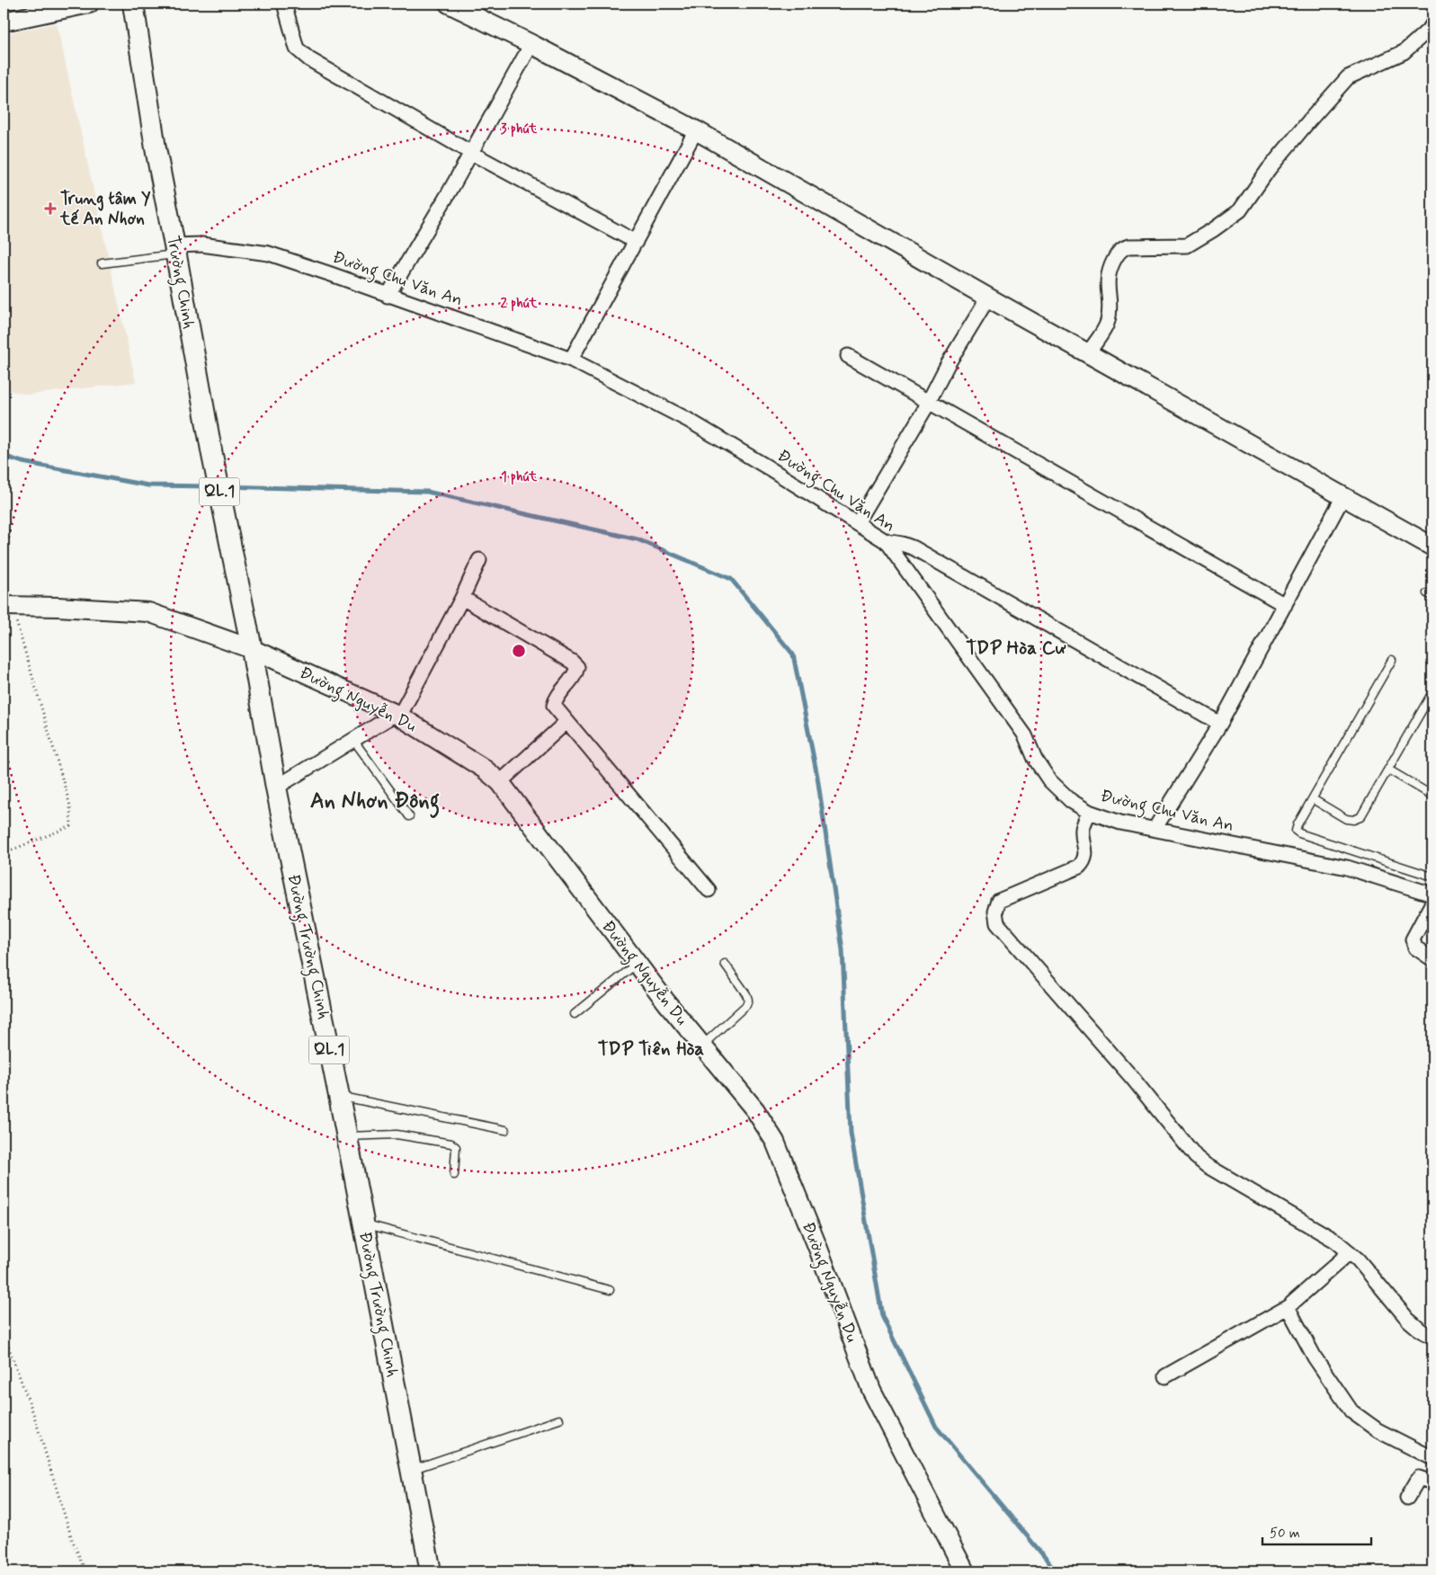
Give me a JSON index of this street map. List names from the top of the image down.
{
  "streets": {
    "main road": ["Trường Chinh", "QL.1", "Đường Trường Chinh"],
    "street": ["Đường Chu Văn An", "Đường Nguyễn Du"]
  },
  "crossings": [
    ["Đường Chu Văn An", "Trường Chinh"],
    ["Trường Chinh", "Đường Trường Chinh"],
    ["Đường Nguyễn Du", "Đường Trường Chinh"]
  ],
  "districts": ["TDP Hòa Cư", "An Nhơn Đông", "TDP Tiên Hòa"],
  "places": {
    "health": ["Trung tâm Y tế An Nhơn"]
  },
  "scale_bar": "50 m",
  "rings": ["3 phút", "2 phút", "1 phút"]
}
